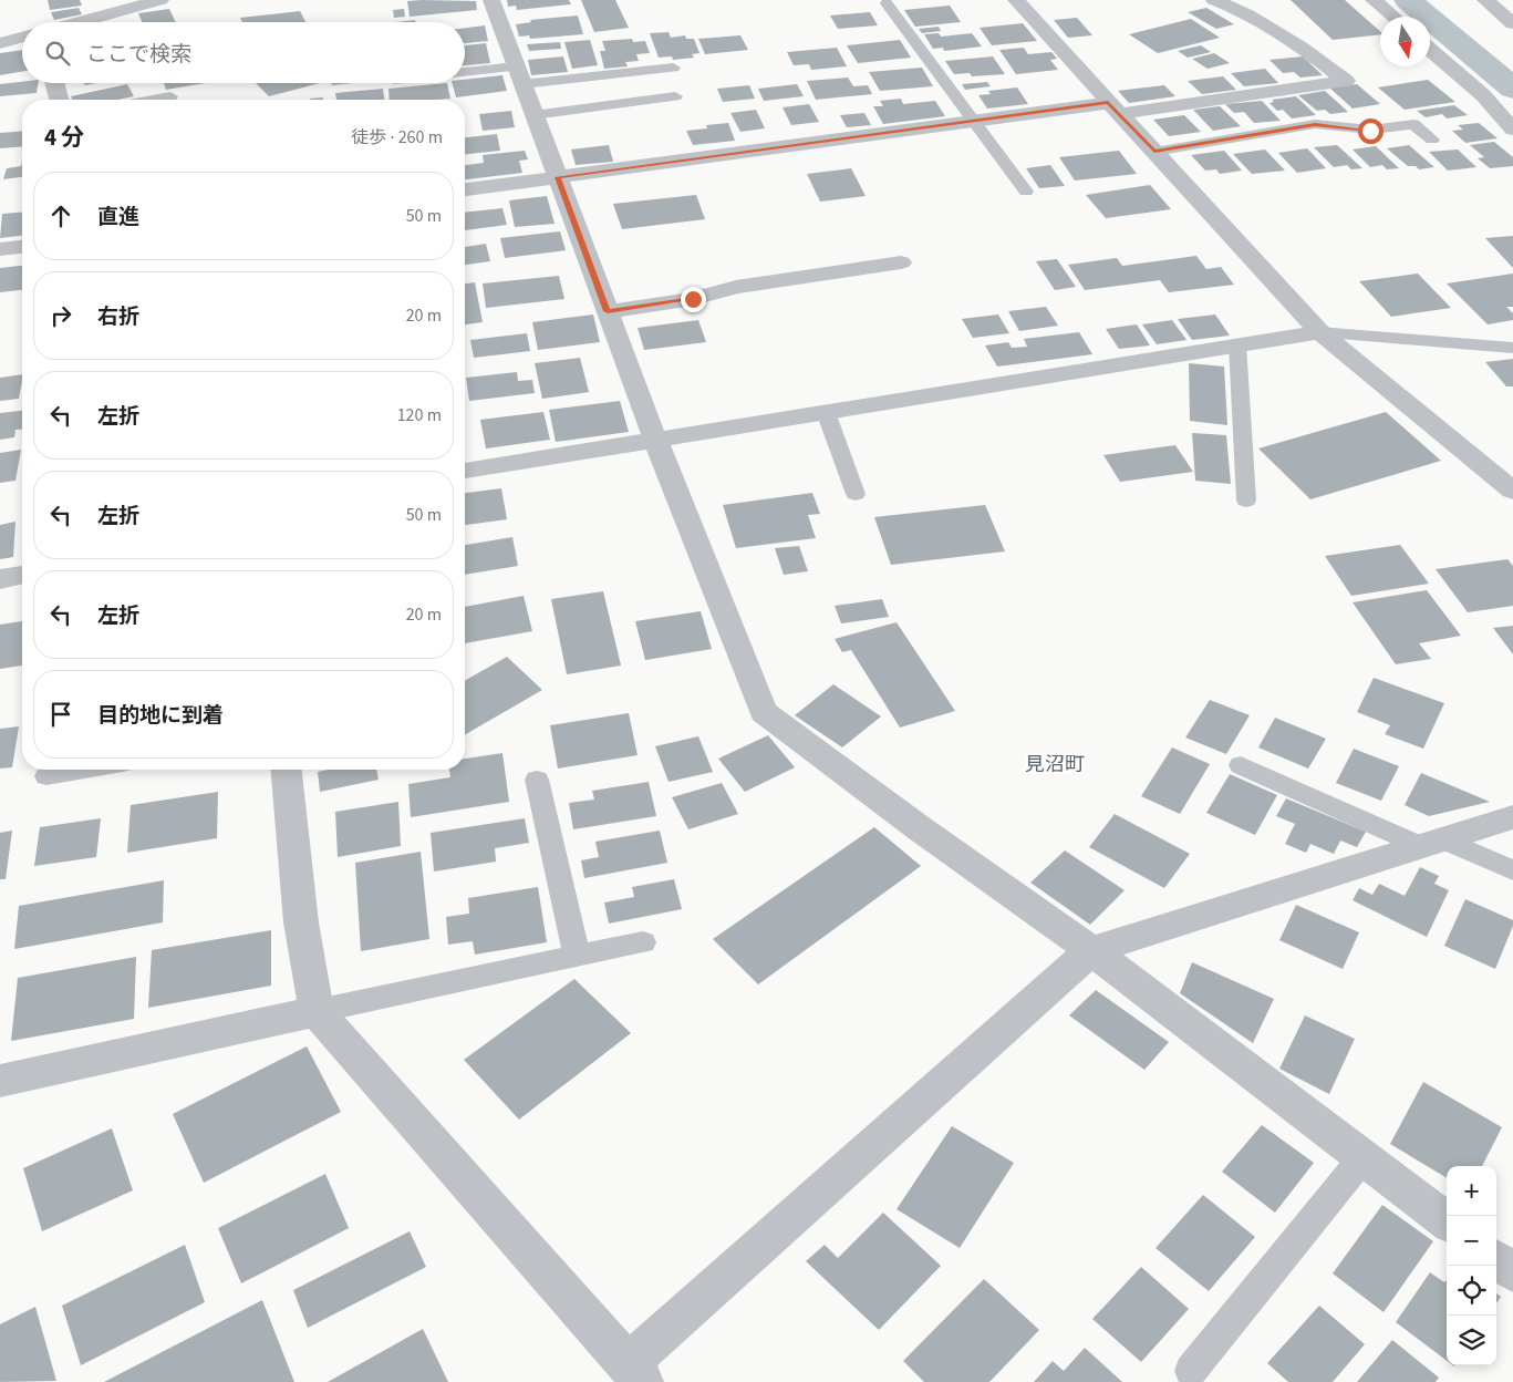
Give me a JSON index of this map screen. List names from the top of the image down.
{
  "districts": ["見沼町"],
  "north": "bottom",
  "page": {
    "search": "ここで検索",
    "heading": ["4 分", "徒歩 · 260 m"],
    "list": [
      ["直進", "50 m"],
      ["右折", "20 m"],
      ["左折", "120 m"],
      ["左折", "50 m"],
      ["左折", "20 m"],
      "目的地に到着"
    ],
    "map_buttons": ["+", "−"]
  }
}
